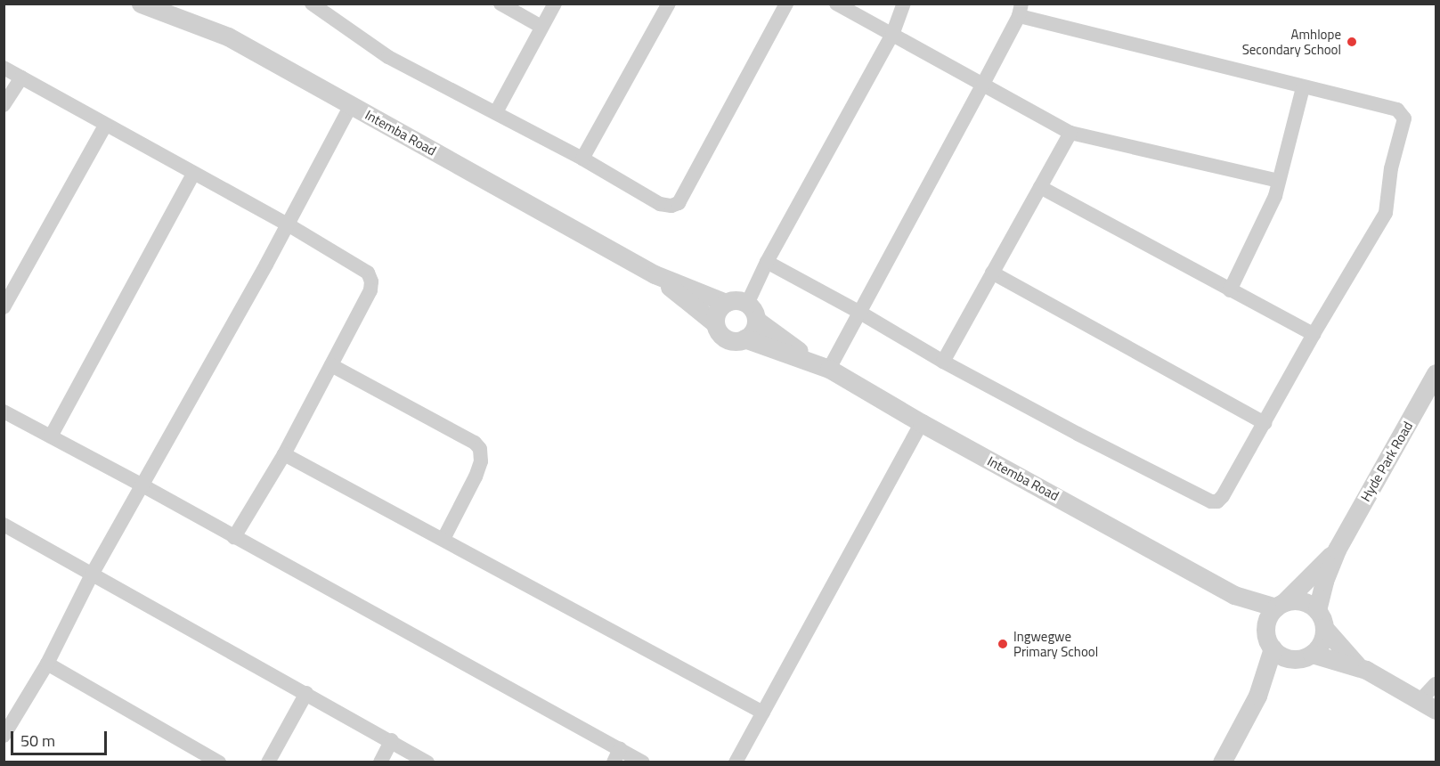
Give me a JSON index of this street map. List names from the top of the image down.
{
  "streets": {
    "street": ["Intemba Road", "Hyde Park Road"]
  },
  "places": ["Amhlope Secondary School", "Ingwegwe Primary School"],
  "scale_bar": "50 m"
}
